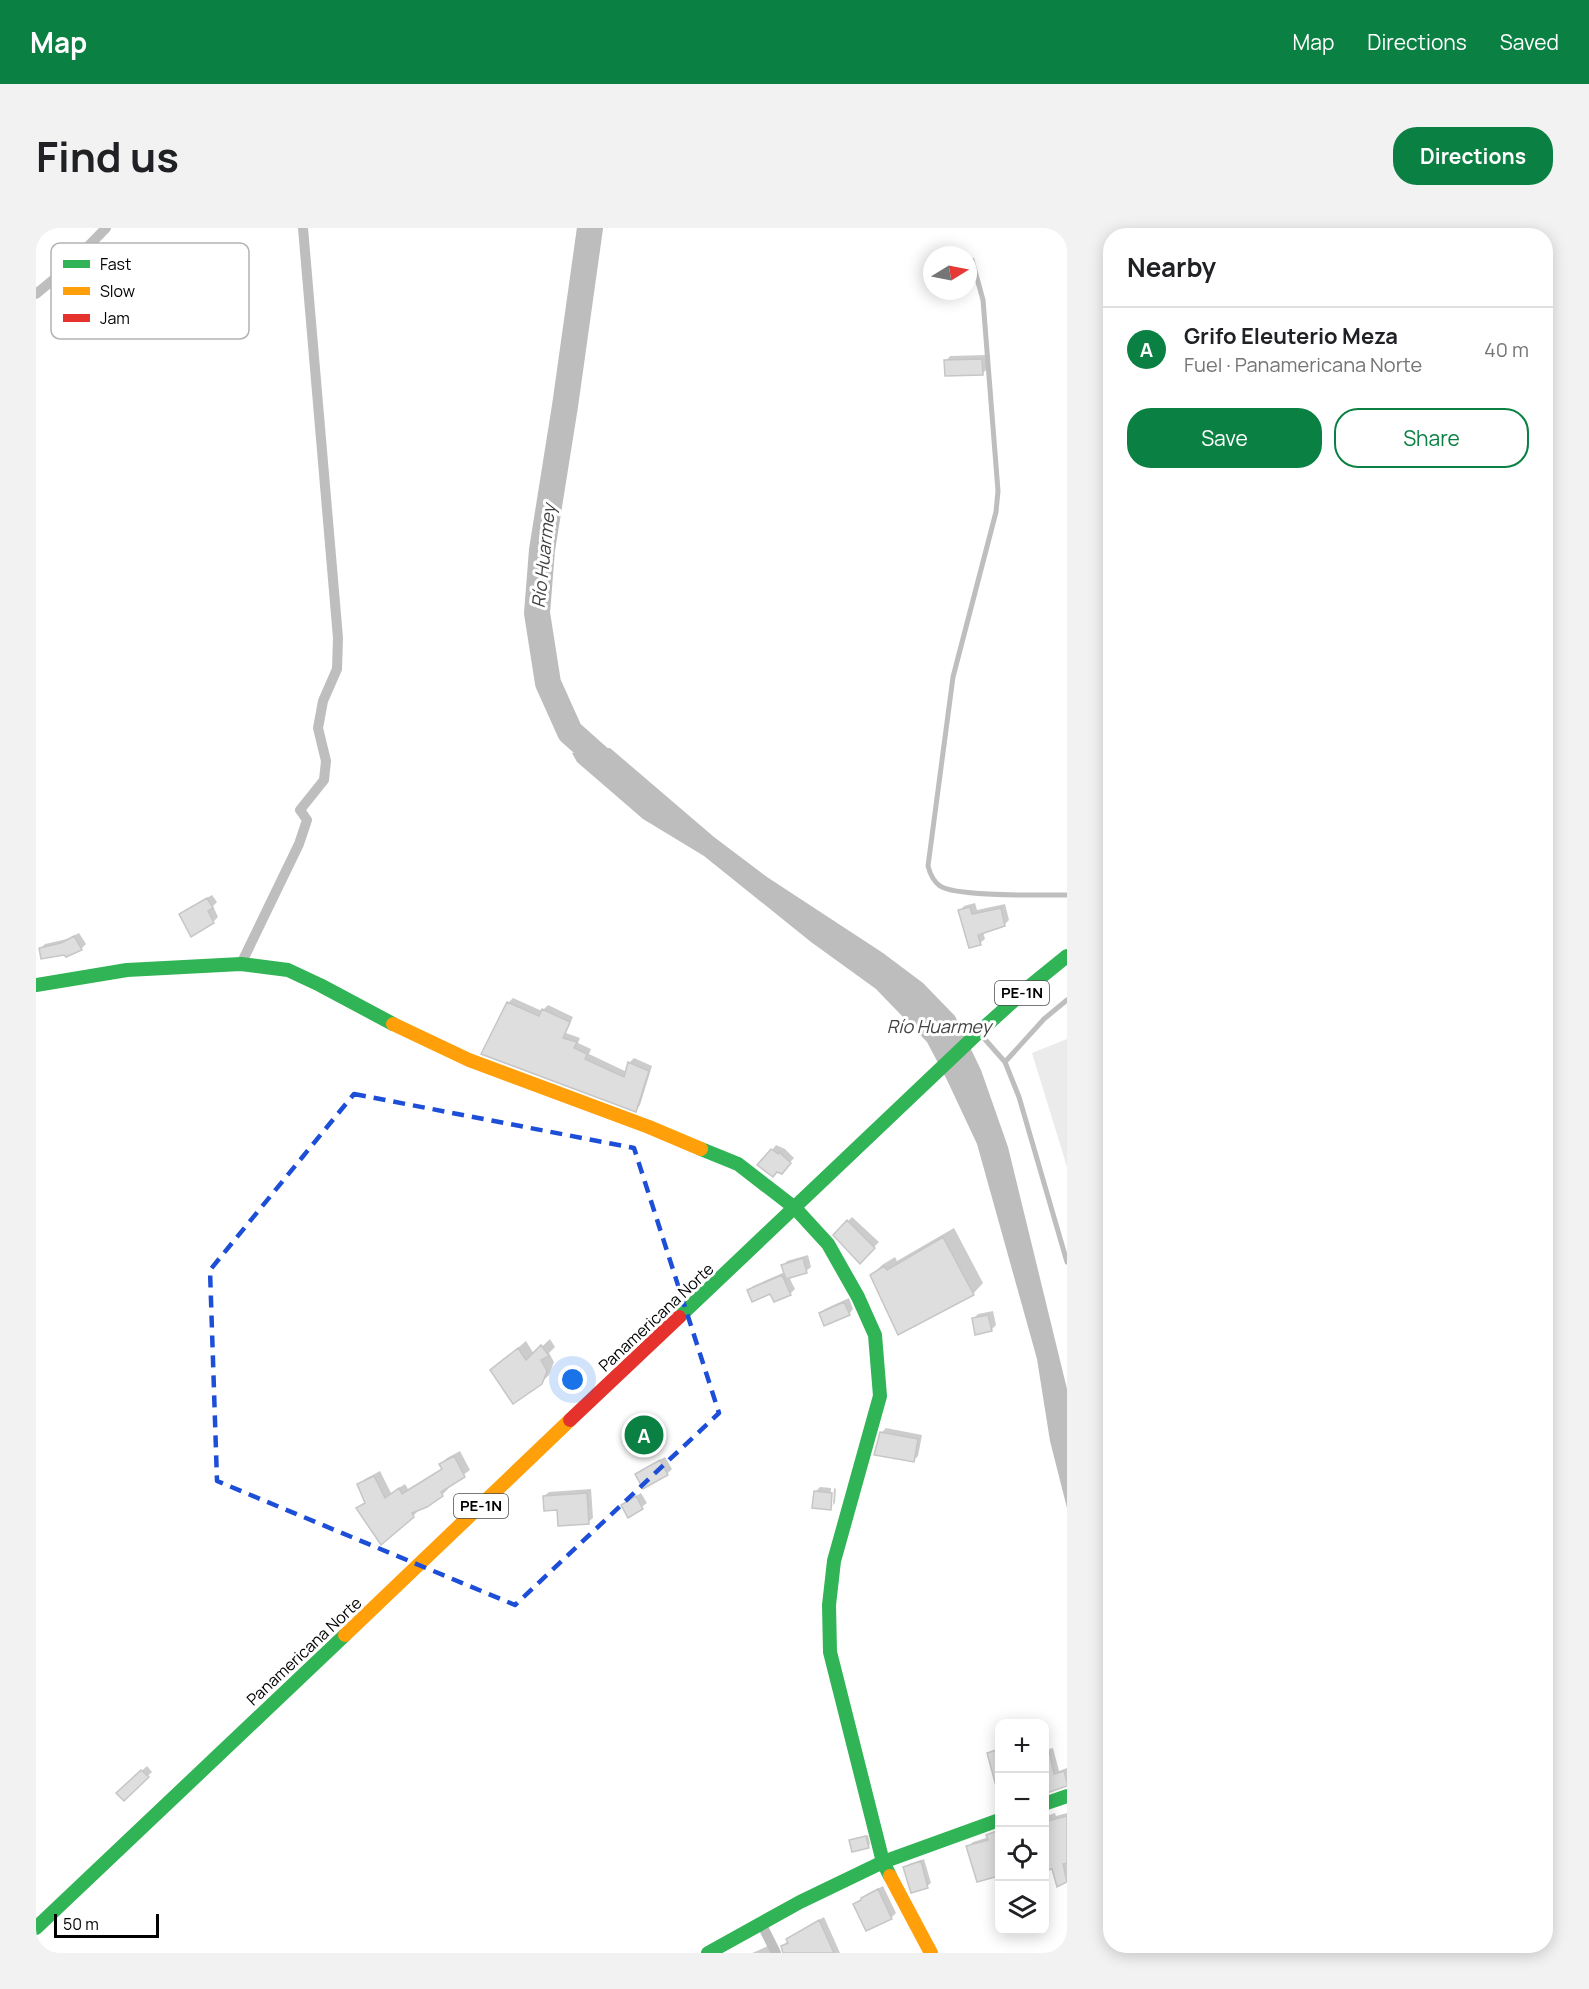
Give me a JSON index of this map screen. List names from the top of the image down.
{
  "streets": {
    "main road": ["PE-1N", "Panamericana Norte"]
  },
  "water": ["Río Huarmey"],
  "legend": ["Fast", "Slow", "Jam"],
  "scale_bar": "50 m",
  "north": "right",
  "page": {
    "header": "Map",
    "nav": ["Map", "Directions", "Saved"],
    "title": "Find us",
    "buttons": [
      "Directions",
      ["Save", "Share"]
    ],
    "heading": "Nearby",
    "list": [
      {
        "mark": "A",
        "name": "Grifo Eleuterio Meza",
        "note": "Fuel · Panamericana Norte",
        "value": "40 m"
      }
    ],
    "pins": "A",
    "map_buttons": ["+", "−"],
    "scale": "50 m"
  }
}
